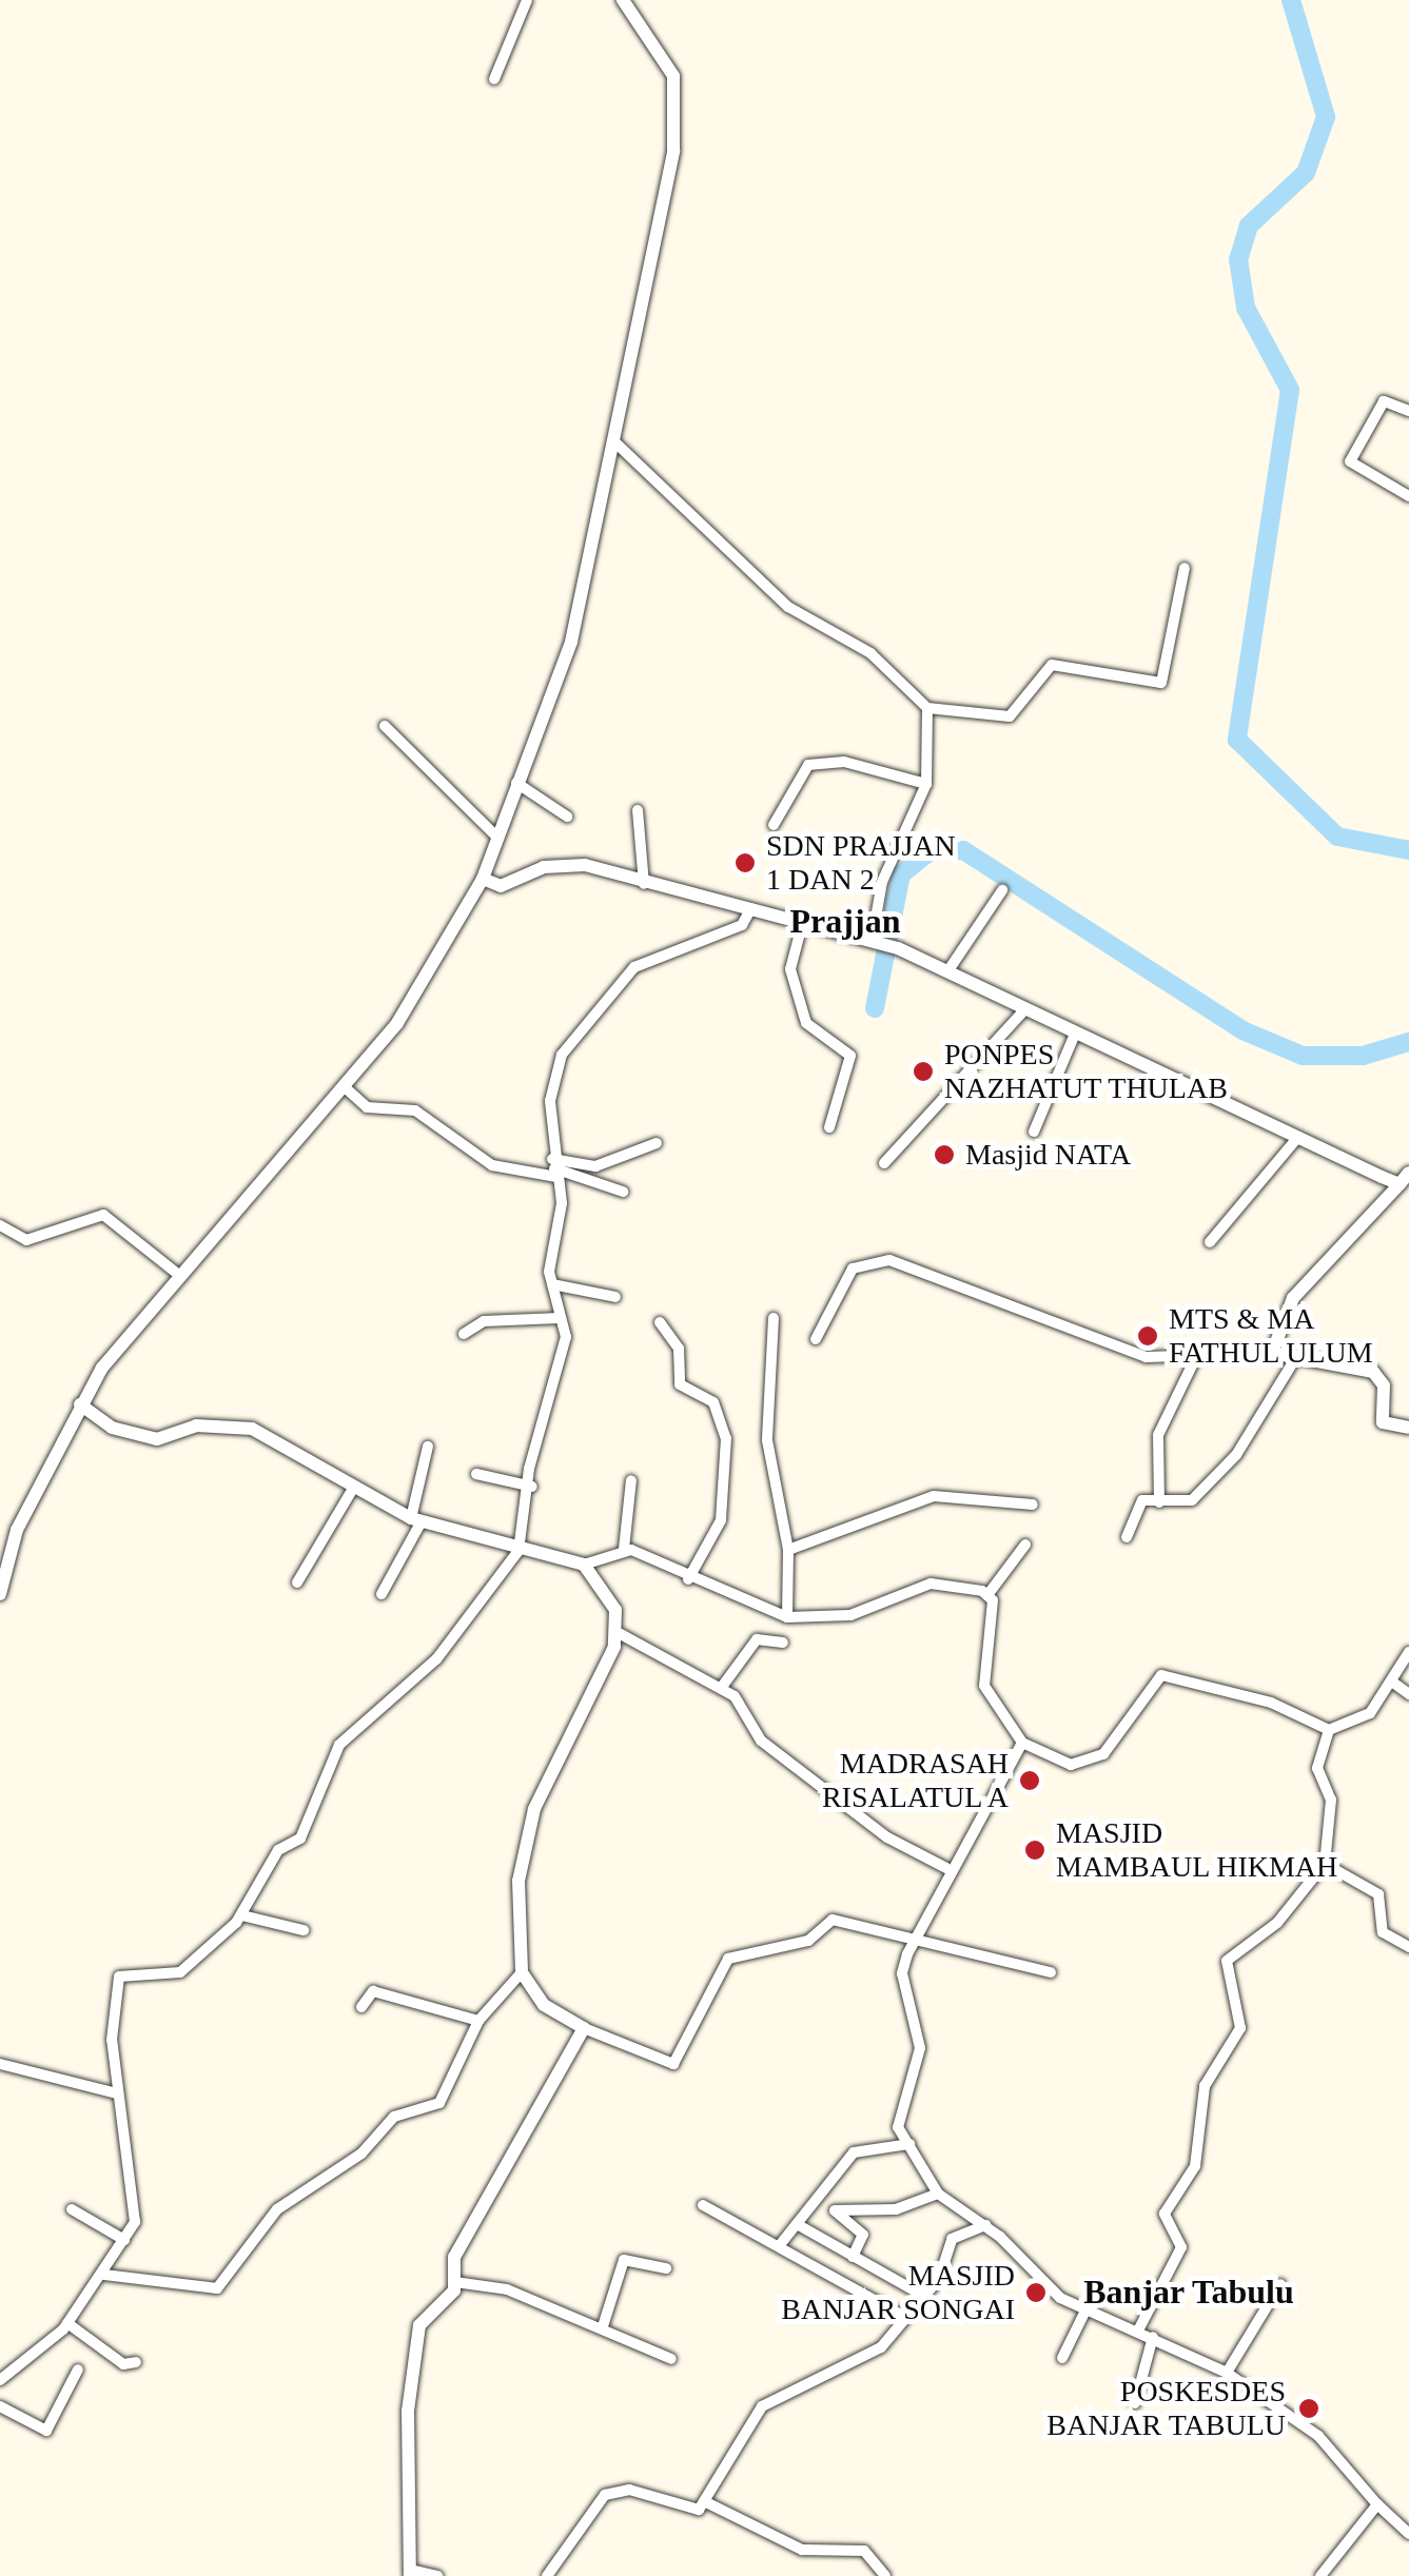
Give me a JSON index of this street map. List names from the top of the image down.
{
  "districts": ["Prajjan", "Banjar Tabulu"],
  "places": [
    "SDN PRAJJAN 1 DAN 2",
    "PONPES NAZHATUT THULAB",
    "Masjid NATA",
    "MTS & MA FATHUL ULUM",
    "MADRASAH RISALATUL A",
    "MASJID MAMBAUL HIKMAH",
    "MASJID BANJAR SONGAI",
    "POSKESDES BANJAR TABULU"
  ]
}
